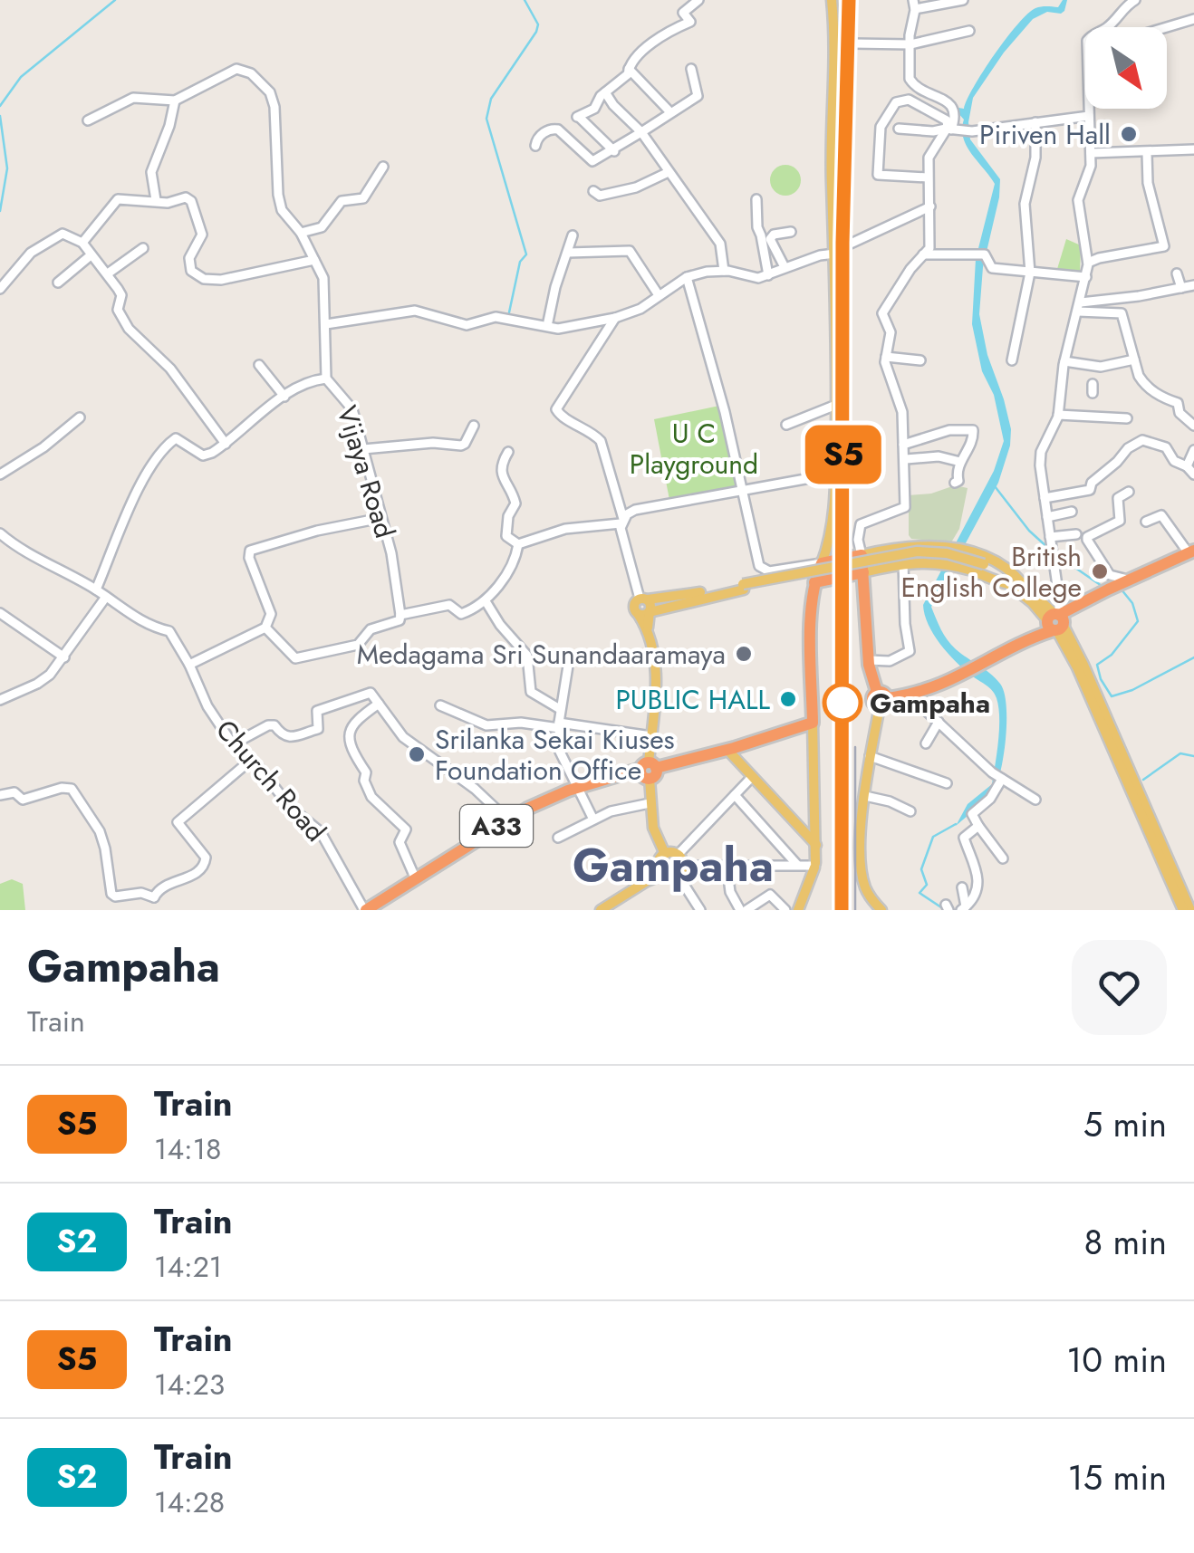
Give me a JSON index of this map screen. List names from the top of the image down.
{
  "streets": {
    "highway": ["A33"],
    "street": ["Vijaya Road", "Church Road"]
  },
  "crossings": [
    ["Church Road", "A33"]
  ],
  "districts": ["Gampaha"],
  "parks": ["U C Playground"],
  "places": [
    "Piriven Hall",
    "British English College",
    "Medagama Sri Sunandaaramaya",
    "PUBLIC HALL",
    "Gampaha",
    "Srilanka Sekai Kiuses Foundation Office"
  ],
  "north": "bottom right",
  "page": {
    "on_map": "S5",
    "heading": ["Gampaha", "Train"],
    "list": [
      {
        "mark": "S5",
        "name": "Train",
        "note": "14:18",
        "value": "5 min"
      },
      {
        "mark": "S2",
        "name": "Train",
        "note": "14:21",
        "value": "8 min"
      },
      {
        "mark": "S5",
        "name": "Train",
        "note": "14:23",
        "value": "10 min"
      },
      {
        "mark": "S2",
        "name": "Train",
        "note": "14:28",
        "value": "15 min"
      }
    ]
  }
}
